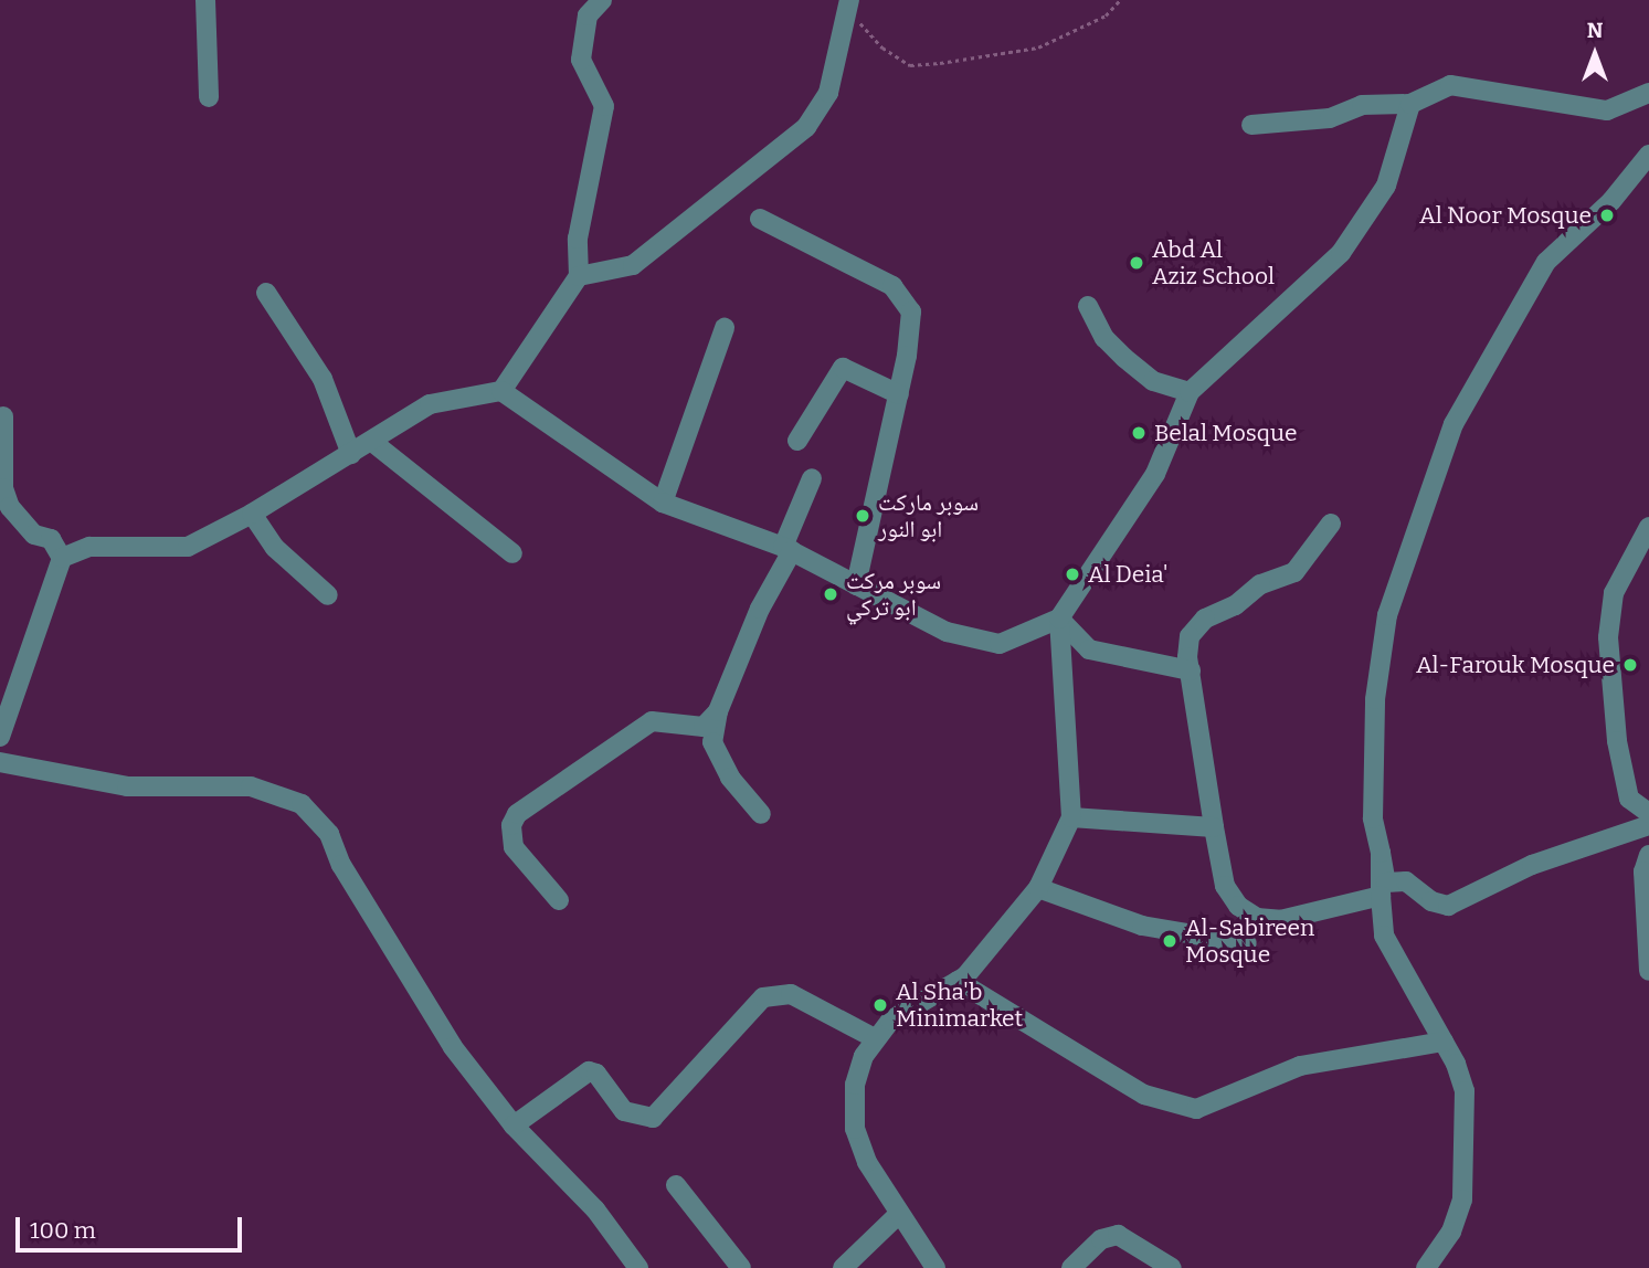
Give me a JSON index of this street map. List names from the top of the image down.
{
  "places": [
    "Al Noor Mosque",
    "Abd Al Aziz School",
    "Belal Mosque",
    "سوبر ماركت ابو النور",
    "Al Deia'",
    "سوبر مركت ابو تركي",
    "Al-Farouk Mosque",
    "Al-Sabireen Mosque",
    "Al Sha'b Minimarket"
  ],
  "scale_bar": "100 m",
  "north": "top"
}
